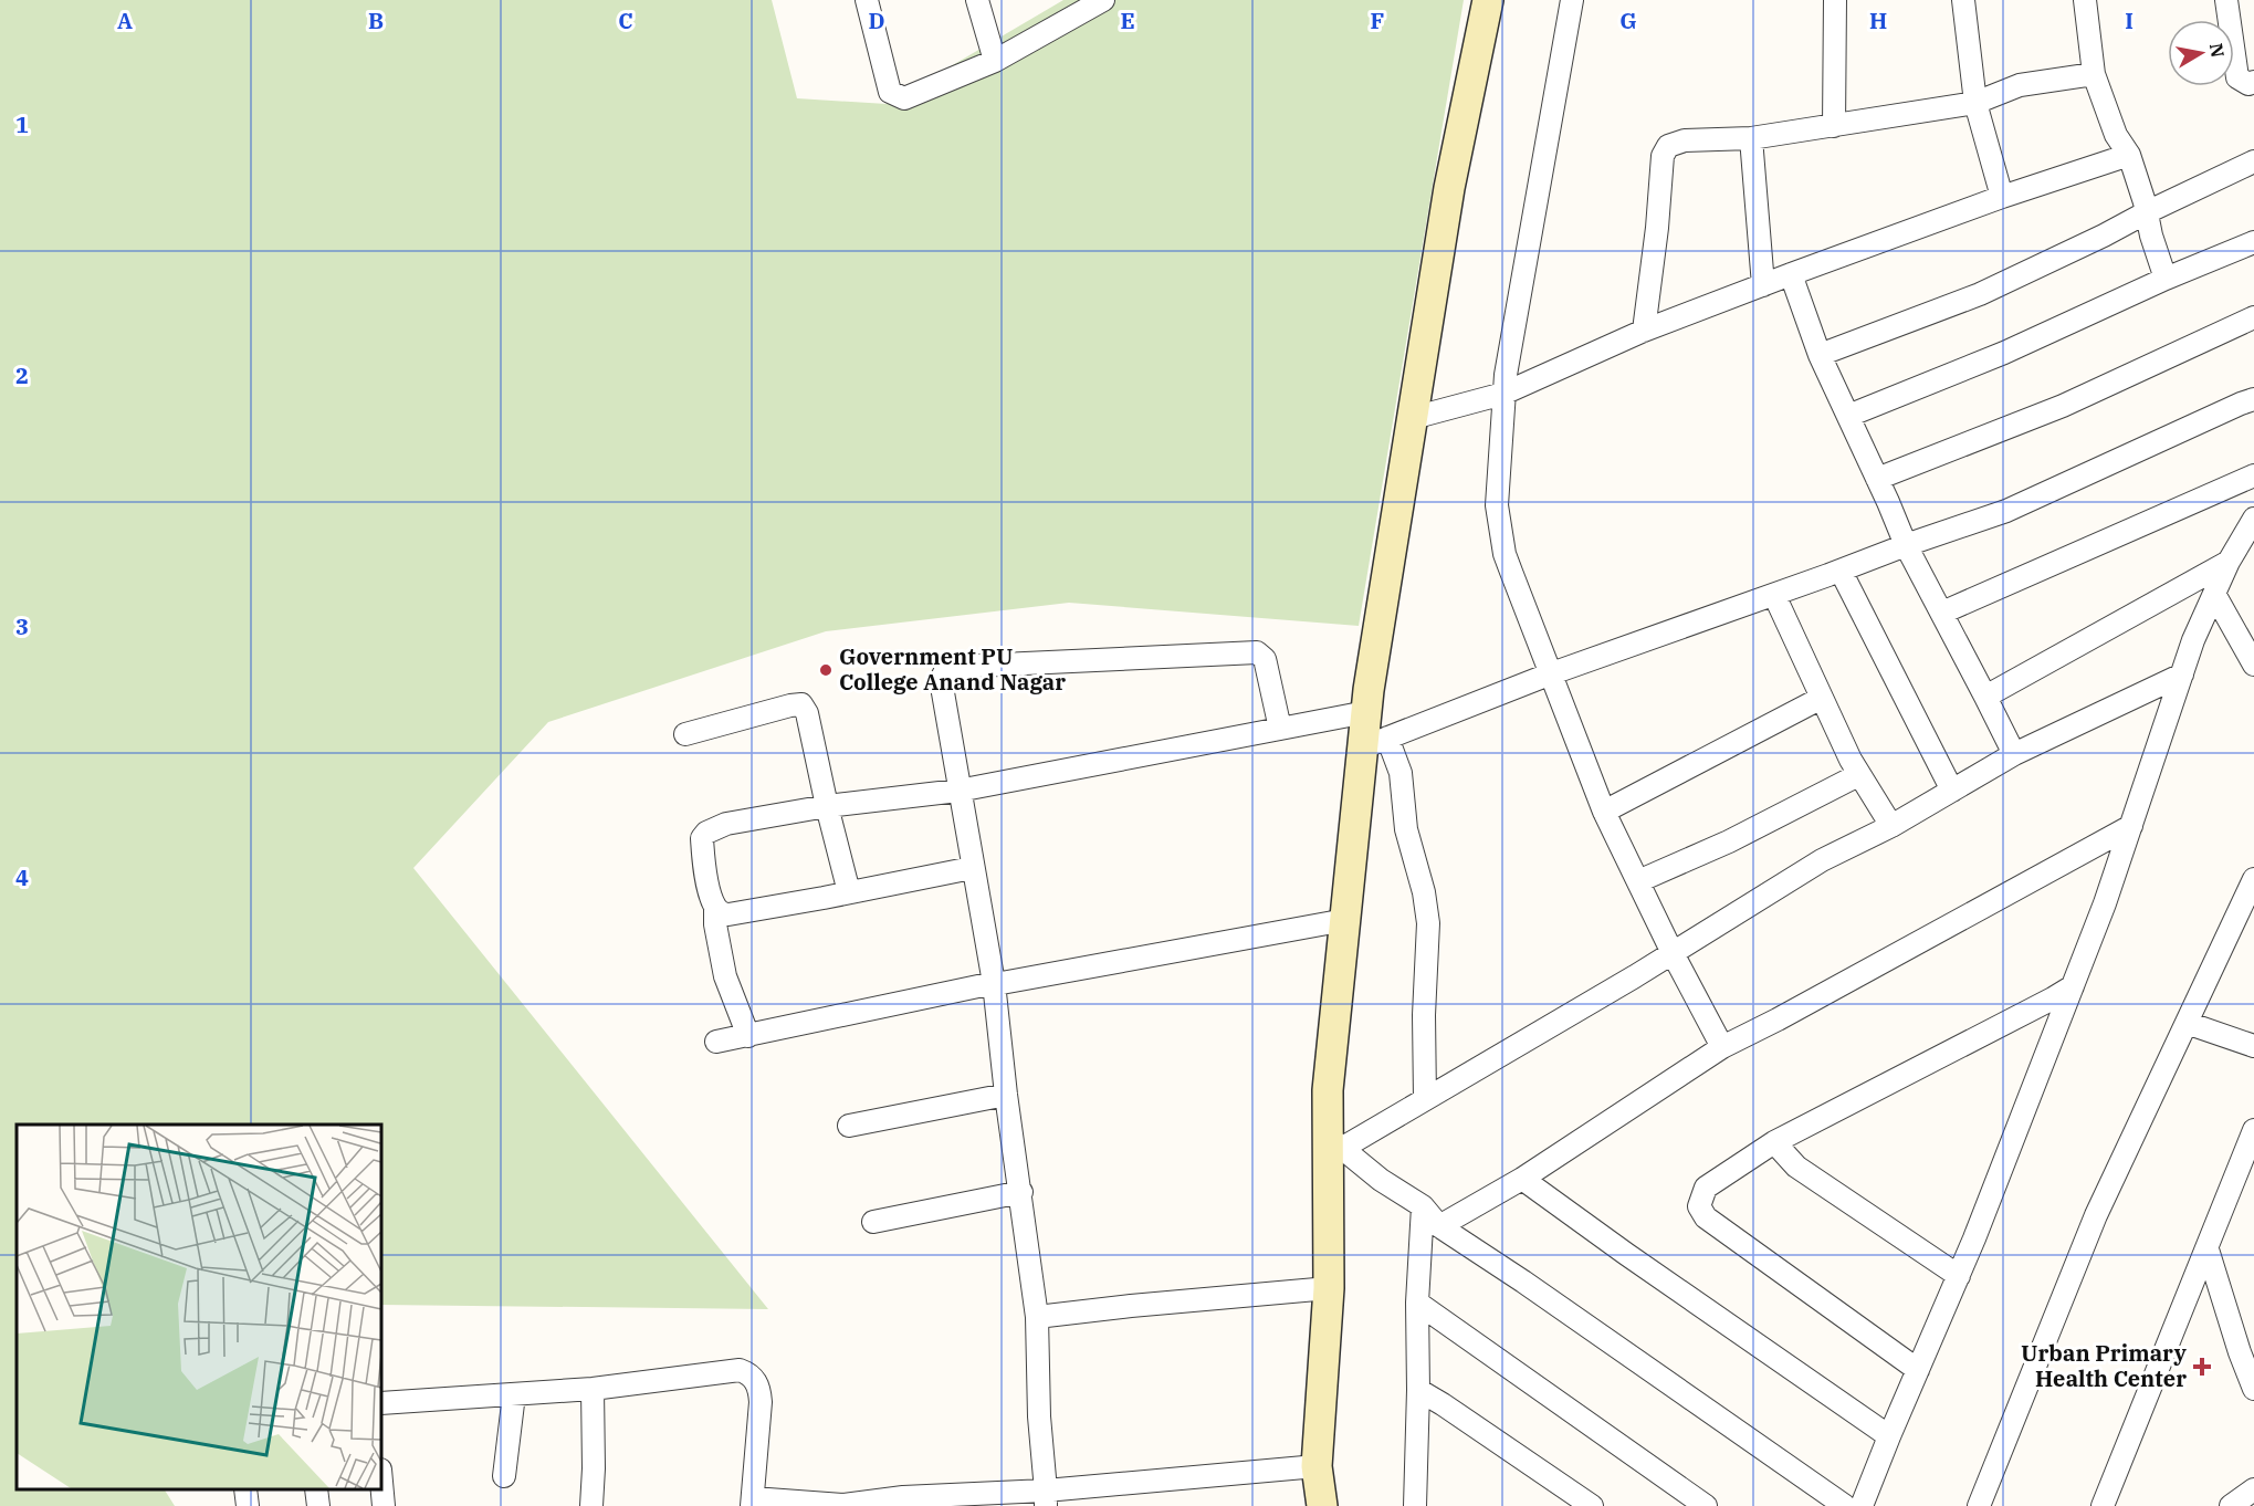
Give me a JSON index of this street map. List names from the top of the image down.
{
  "places": {
    "other": ["Government PU College Anand Nagar"],
    "health": ["Urban Primary Health Center"]
  },
  "north": "right",
  "grid": {
    "columns": [
      "A",
      "B",
      "C",
      "D",
      "E",
      "F",
      "G",
      "H",
      "I"
    ],
    "rows": [
      "1",
      "2",
      "3",
      "4"
    ]
  }
}
